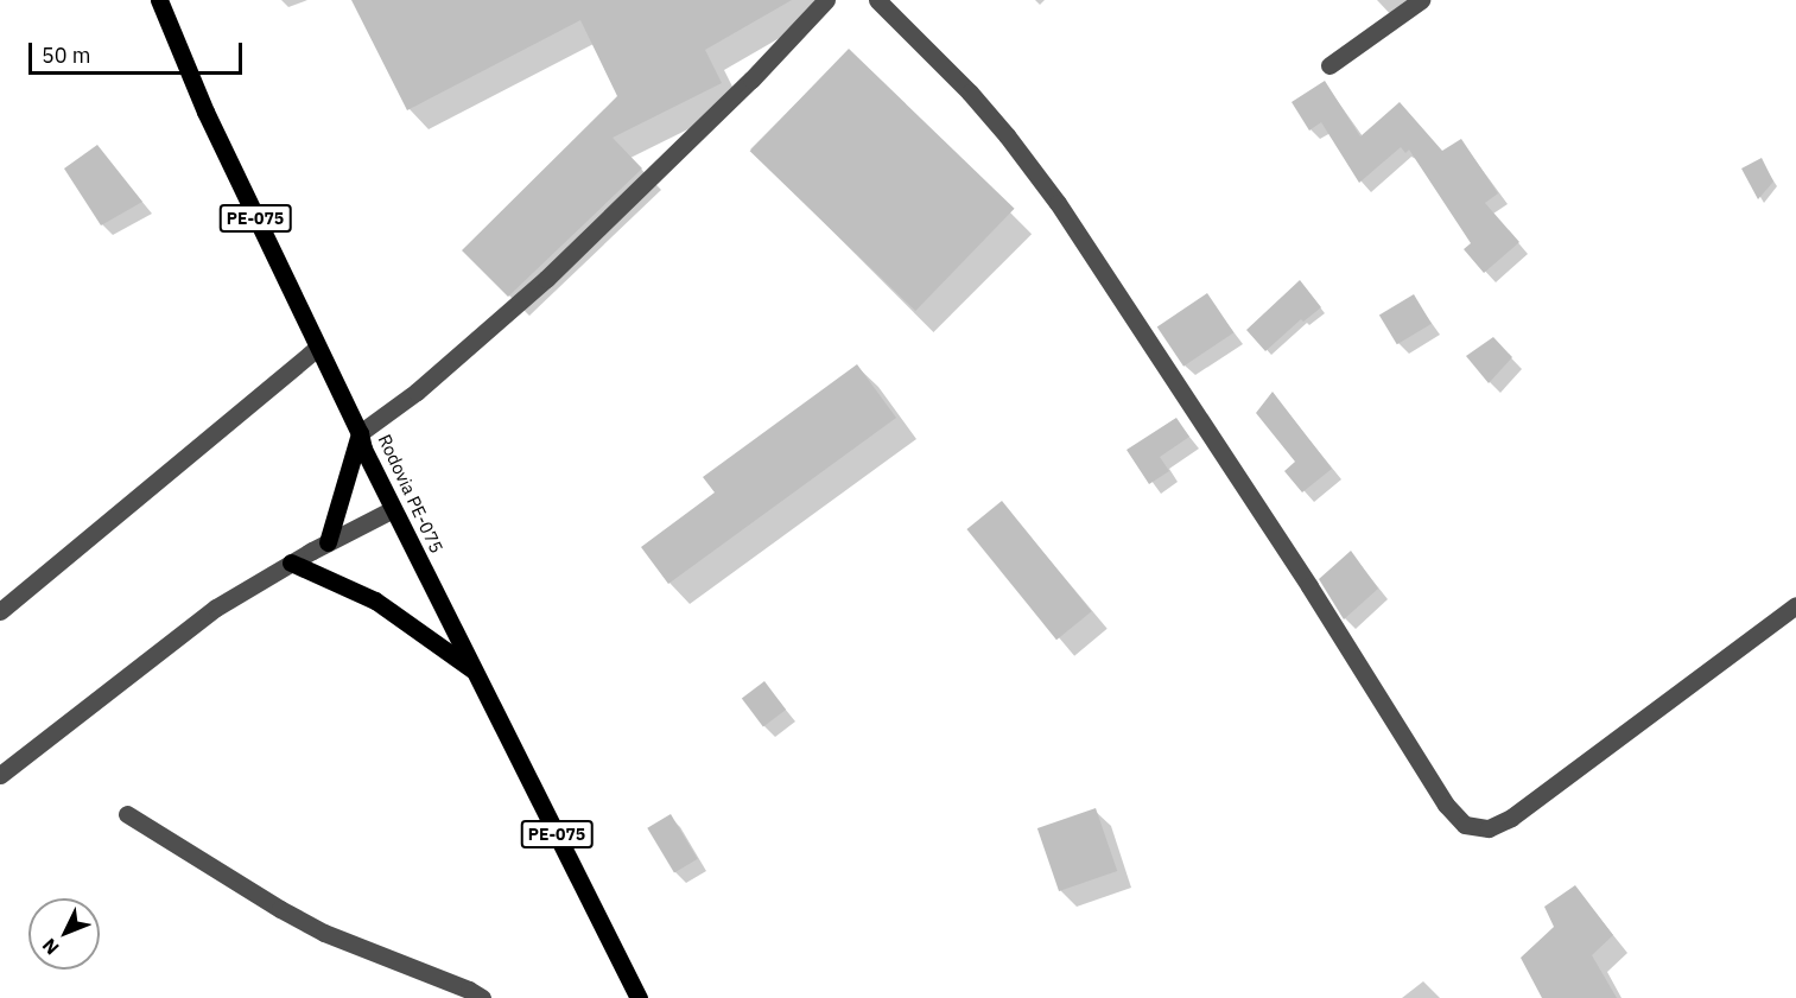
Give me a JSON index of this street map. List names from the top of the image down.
{
  "streets": {
    "main road": ["PE-075", "Rodovia PE-075"]
  },
  "scale_bar": "50 m",
  "north": "bottom left"
}
